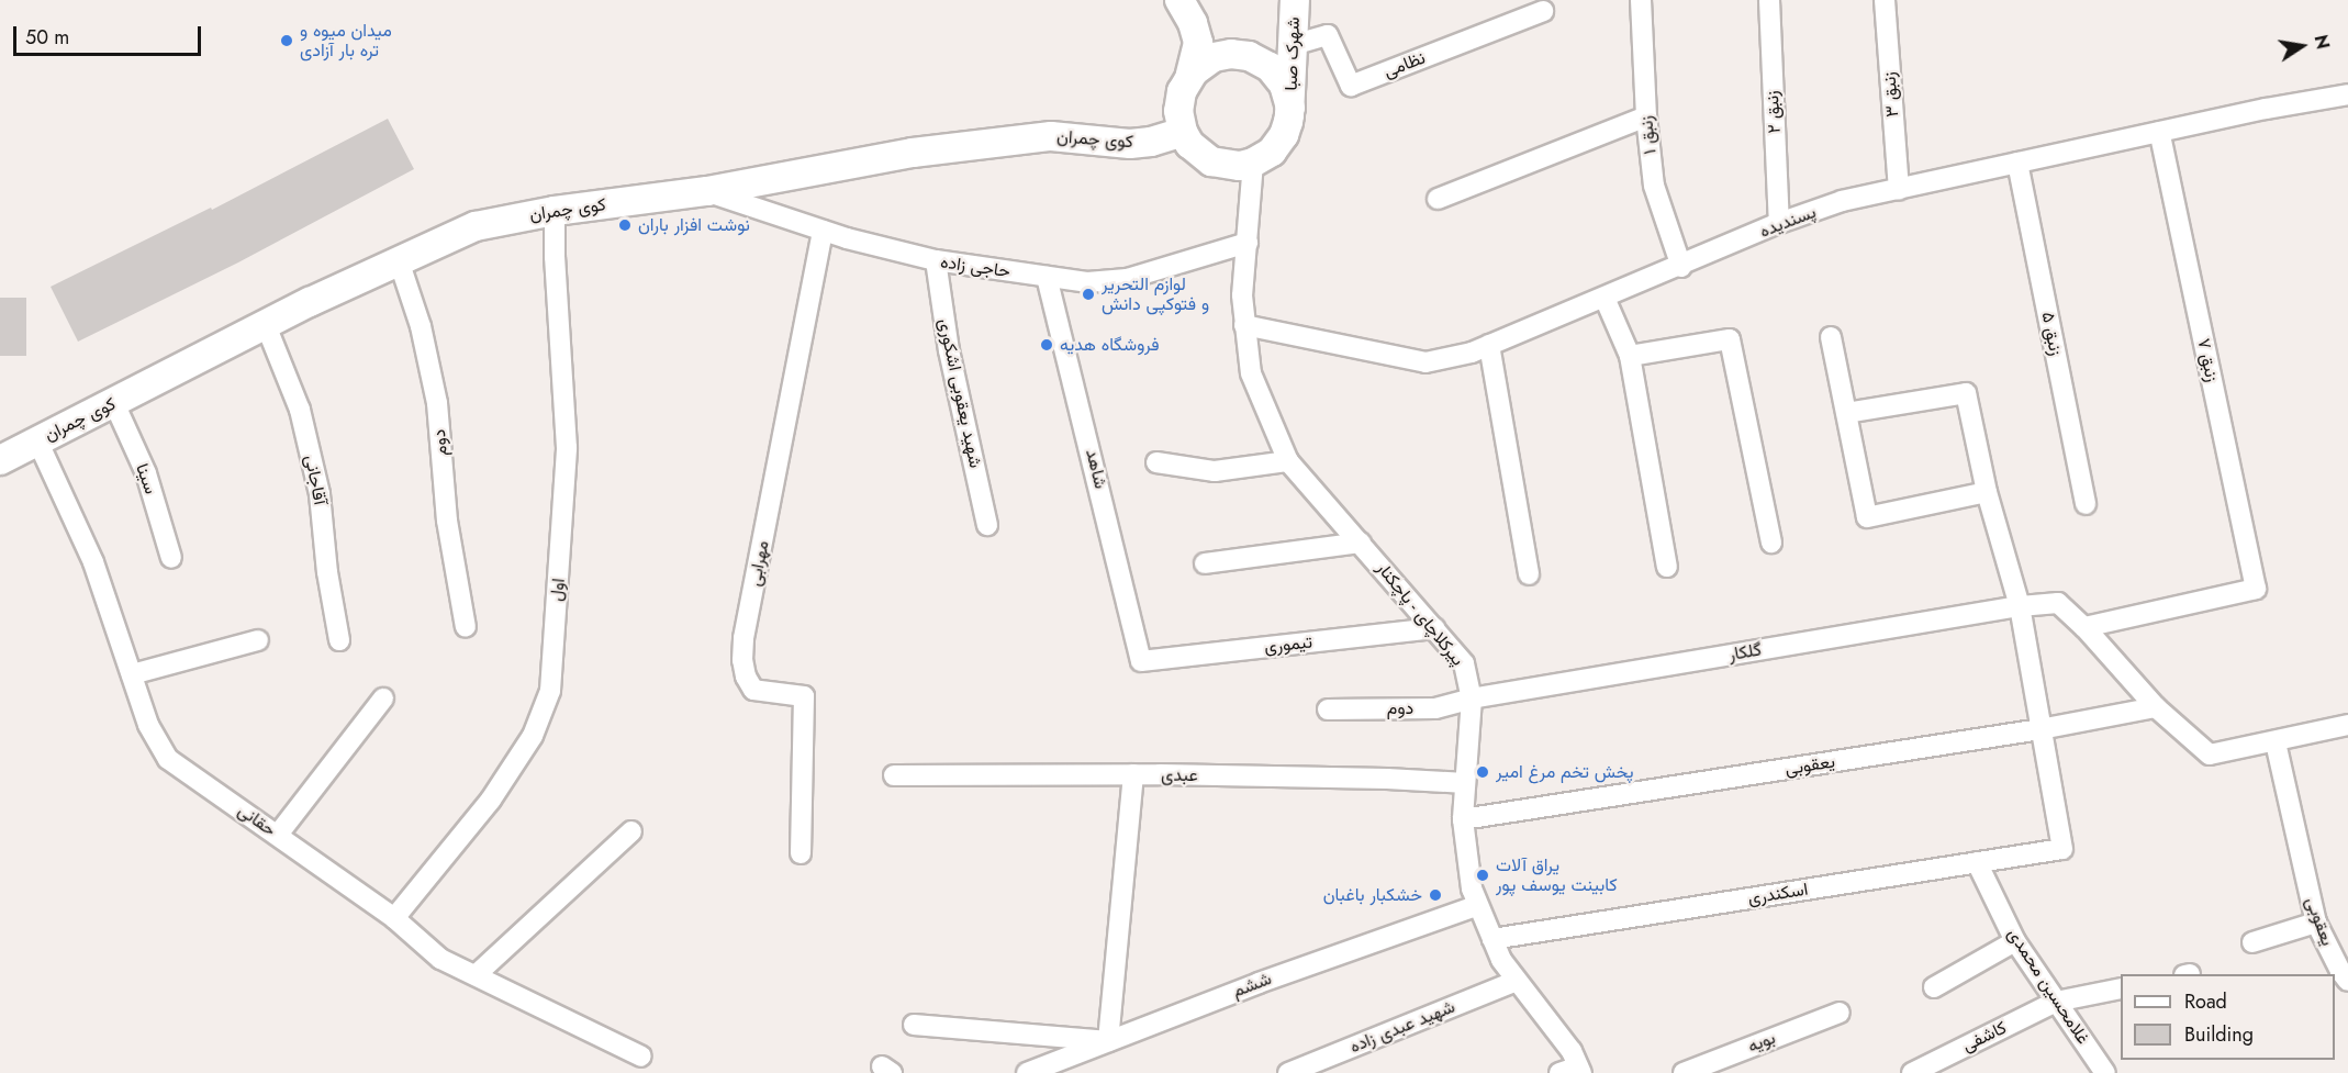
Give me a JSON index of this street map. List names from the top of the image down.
{
  "streets": {
    "main road": ["شهرک صبا", "کوی چمران"],
    "street": [
      "نظامی",
      "زنبق ۳",
      "زنبق ۲",
      "زنبق ۱",
      "پسندیده",
      "حاجی زاده",
      "زنبق ۵",
      "زنبق ۷",
      "شهید یعقوبی اشکوری",
      "دوم",
      "شاهد",
      "سینا",
      "آقاجانی",
      "مهرابی",
      "اول",
      "پیرکلاچای - پاچکنار",
      "تیموری",
      "گلکار",
      "یعقوبی",
      "عبدی",
      "حقانی",
      "اسکندری",
      "ششم",
      "غلامحسین محمدی",
      "شهید عبدی زاده",
      "کاشفی",
      "بویه"
    ]
  },
  "crossings": [
    ["شهرک صبا", "نظامی"],
    ["شهرک صبا", "کوی چمران"],
    ["شهرک صبا", "پیرکلاچای - پاچکنار"],
    ["زنبق ۳", "پسندیده"],
    ["زنبق ۲", "پسندیده"],
    ["زنبق ۱", "پسندیده"],
    ["کوی چمران", "حاجی زاده"],
    ["کوی چمران", "دوم"],
    ["کوی چمران", "سینا"],
    ["کوی چمران", "آقاجانی"],
    ["کوی چمران", "اول"],
    ["کوی چمران", "پیرکلاچای - پاچکنار"],
    ["کوی چمران", "حقانی"],
    ["پسندیده", "زنبق ۵"],
    ["پسندیده", "زنبق ۷"],
    ["پسندیده", "پیرکلاچای - پاچکنار"],
    ["حاجی زاده", "شهید یعقوبی اشکوری"],
    ["حاجی زاده", "شاهد"],
    ["حاجی زاده", "مهرابی"],
    ["حاجی زاده", "پیرکلاچای - پاچکنار"],
    ["زنبق ۷", "گلکار"],
    ["دوم", "پیرکلاچای - پاچکنار"],
    ["دوم", "گلکار"],
    ["شاهد", "تیموری"],
    ["اول", "حقانی"],
    ["پیرکلاچای - پاچکنار", "تیموری"],
    ["پیرکلاچای - پاچکنار", "گلکار"],
    ["پیرکلاچای - پاچکنار", "یعقوبی"],
    ["پیرکلاچای - پاچکنار", "عبدی"],
    ["پیرکلاچای - پاچکنار", "اسکندری"],
    ["پیرکلاچای - پاچکنار", "ششم"],
    ["پیرکلاچای - پاچکنار", "شهید عبدی زاده"],
    ["گلکار", "یعقوبی"],
    ["یعقوبی", "اسکندری"],
    ["اسکندری", "غلامحسین محمدی"],
    ["غلامحسین محمدی", "کاشفی"]
  ],
  "places": [
    "میدان میوه و تره بار آزادی",
    "نوشت افزار باران",
    "لوازم التحریر و فتوکپی دانش",
    "فروشگاه هدیه",
    "پخش تخم مرغ امیر",
    "یراق آلات کابینت یوسف پور",
    "خشکبار باغبان"
  ],
  "legend": ["Road", "Building"],
  "scale_bar": "50 m",
  "north": "right"
}
